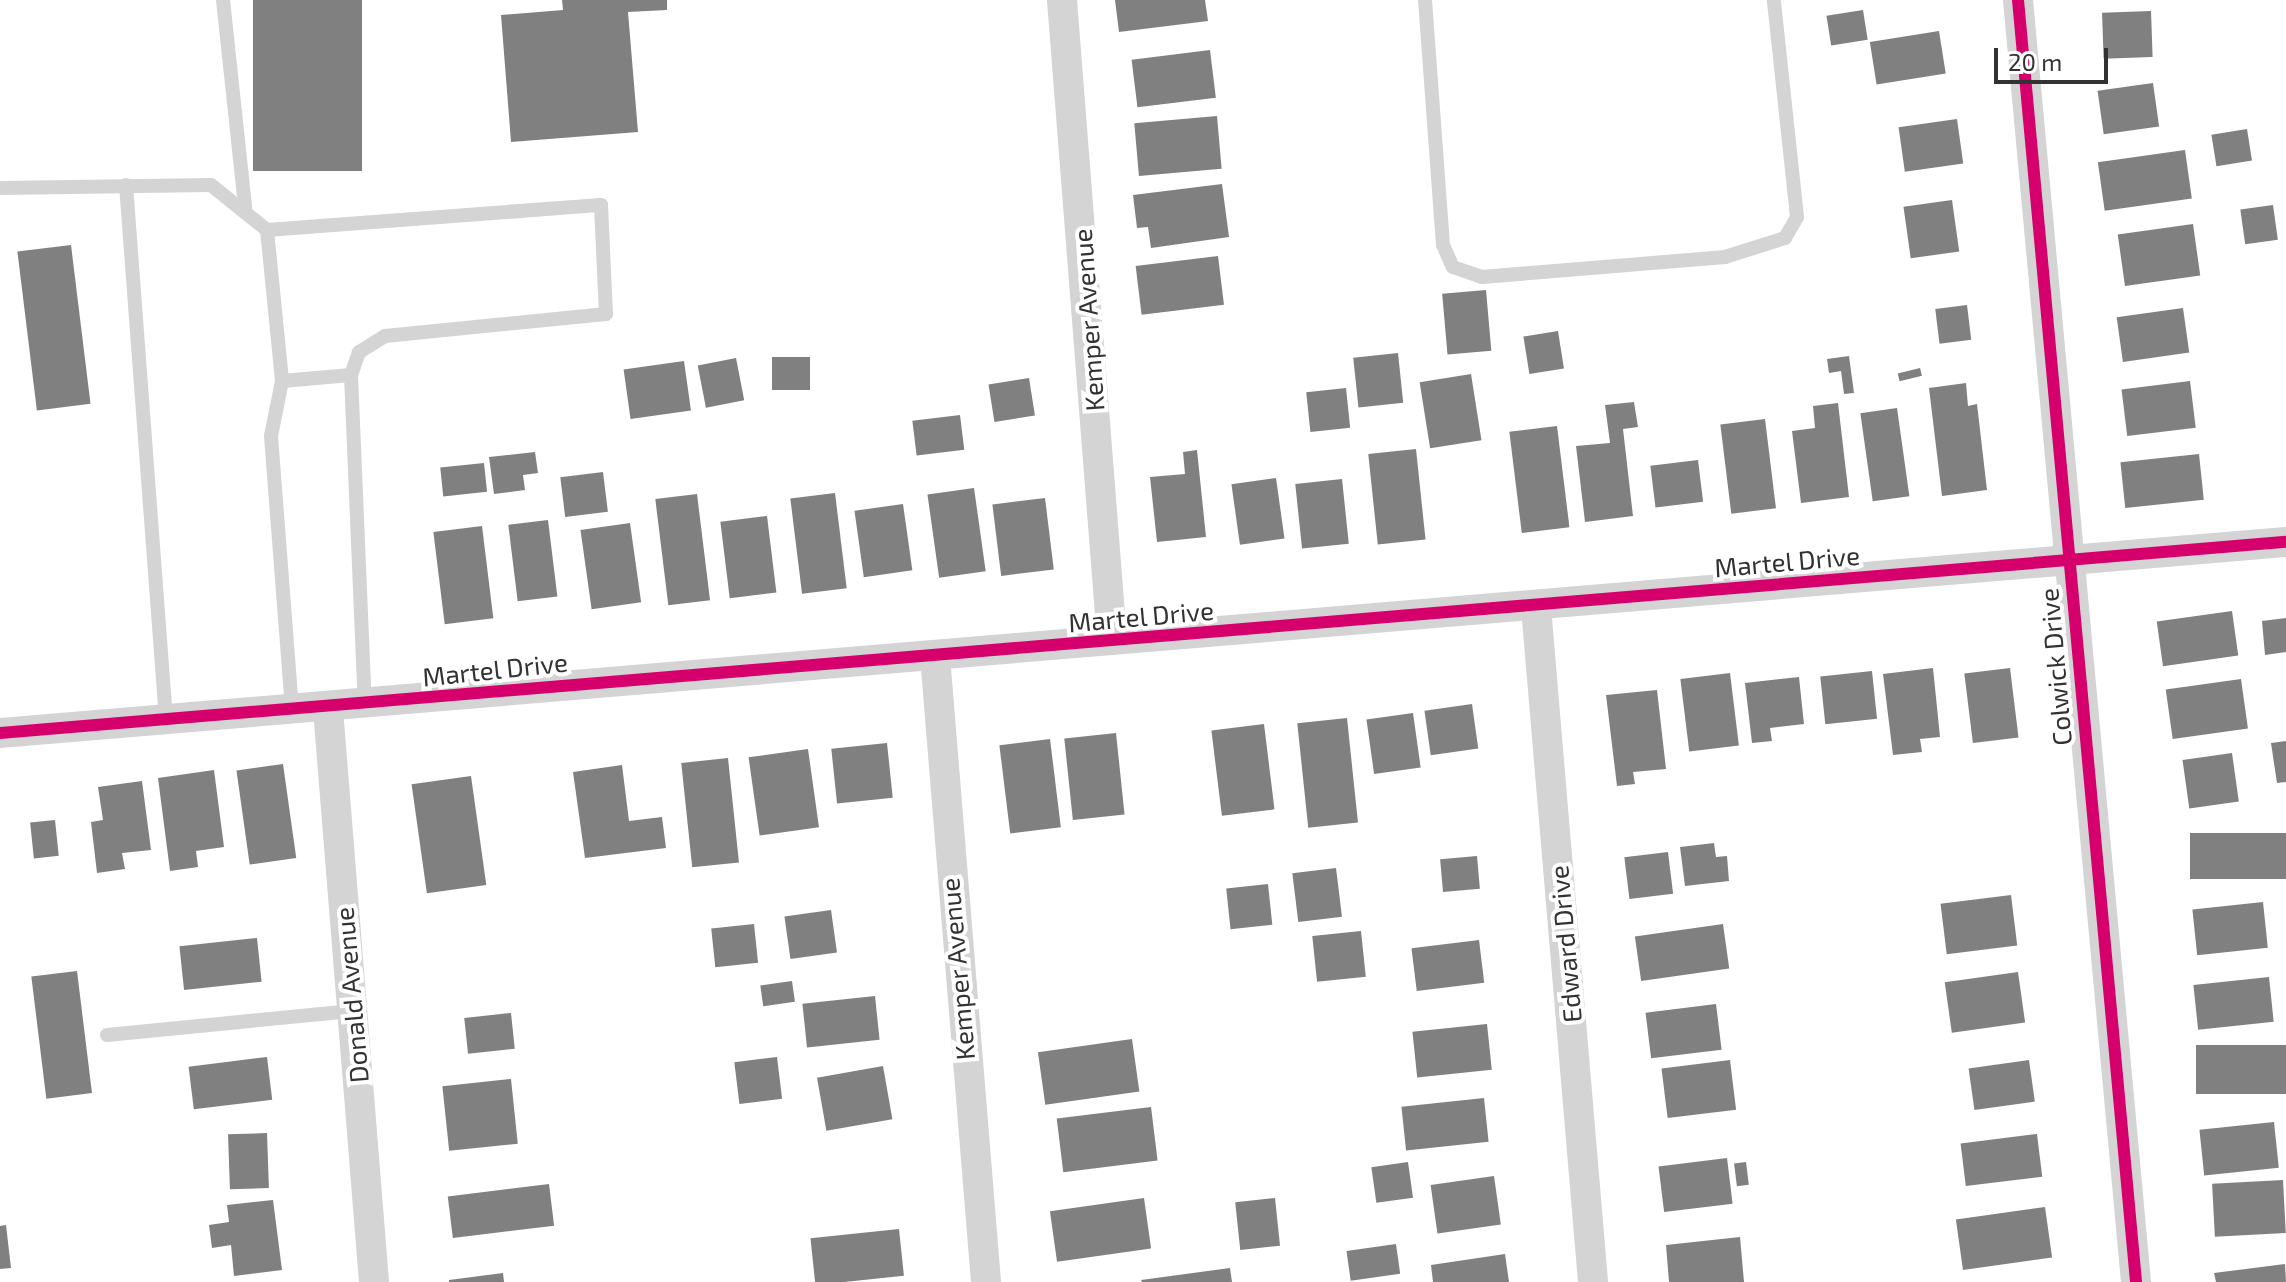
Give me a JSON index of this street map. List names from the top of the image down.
{
  "streets": {
    "street": [
      "Kemper Avenue",
      "Martel Drive",
      "Colwick Drive",
      "Edward Drive",
      "Donald Avenue"
    ]
  },
  "crossings": [
    ["Kemper Avenue", "Martel Drive"],
    ["Martel Drive", "Colwick Drive"],
    ["Martel Drive", "Edward Drive"],
    ["Martel Drive", "Donald Avenue"]
  ],
  "scale_bar": "20 m"
}
